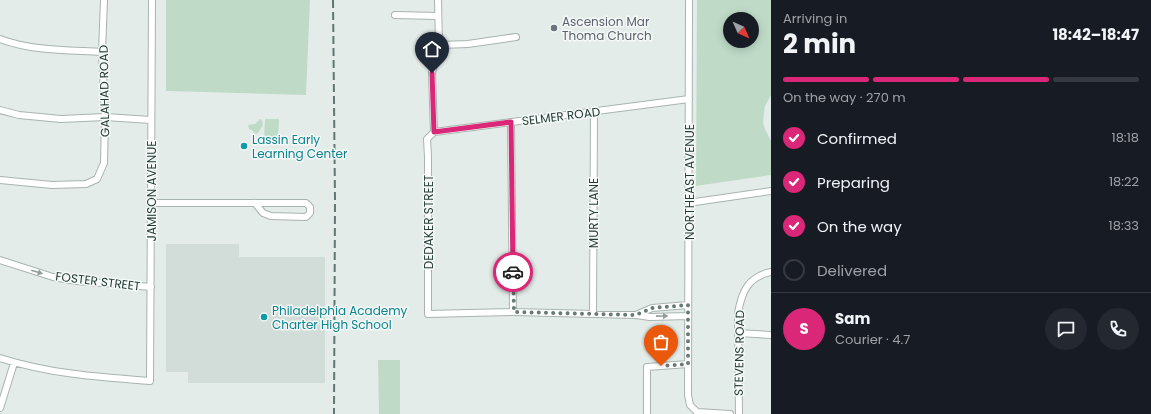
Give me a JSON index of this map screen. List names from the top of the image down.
{
  "streets": {
    "street": [
      "GALAHAD ROAD",
      "SELMER ROAD",
      "NORTHEAST AVENUE",
      "JAMISON AVENUE",
      "MURTY LANE",
      "DEDAKER STREET",
      "FOSTER STREET",
      "STEVENS ROAD"
    ]
  },
  "crossings": [
    ["SELMER ROAD", "NORTHEAST AVENUE"],
    ["SELMER ROAD", "MURTY LANE"],
    ["SELMER ROAD", "DEDAKER STREET"],
    ["JAMISON AVENUE", "FOSTER STREET"]
  ],
  "one_way": ["FOSTER STREET"],
  "places": ["Ascension Mar Thoma Church", "Lassin Early Learning Center", "Philadelphia Academy Charter High School"],
  "north": "bottom right",
  "page": {
    "heading": ["2 min", "Arriving in", "18:42–18:47"],
    "panel": ["Sam", "Courier · 4.7"],
    "bar": "On the way · 270 m",
    "list": [
      ["Confirmed", "18:18"],
      ["Preparing", "18:22"],
      ["On the way", "18:33"],
      "Delivered"
    ],
    "round": "S"
  }
}
